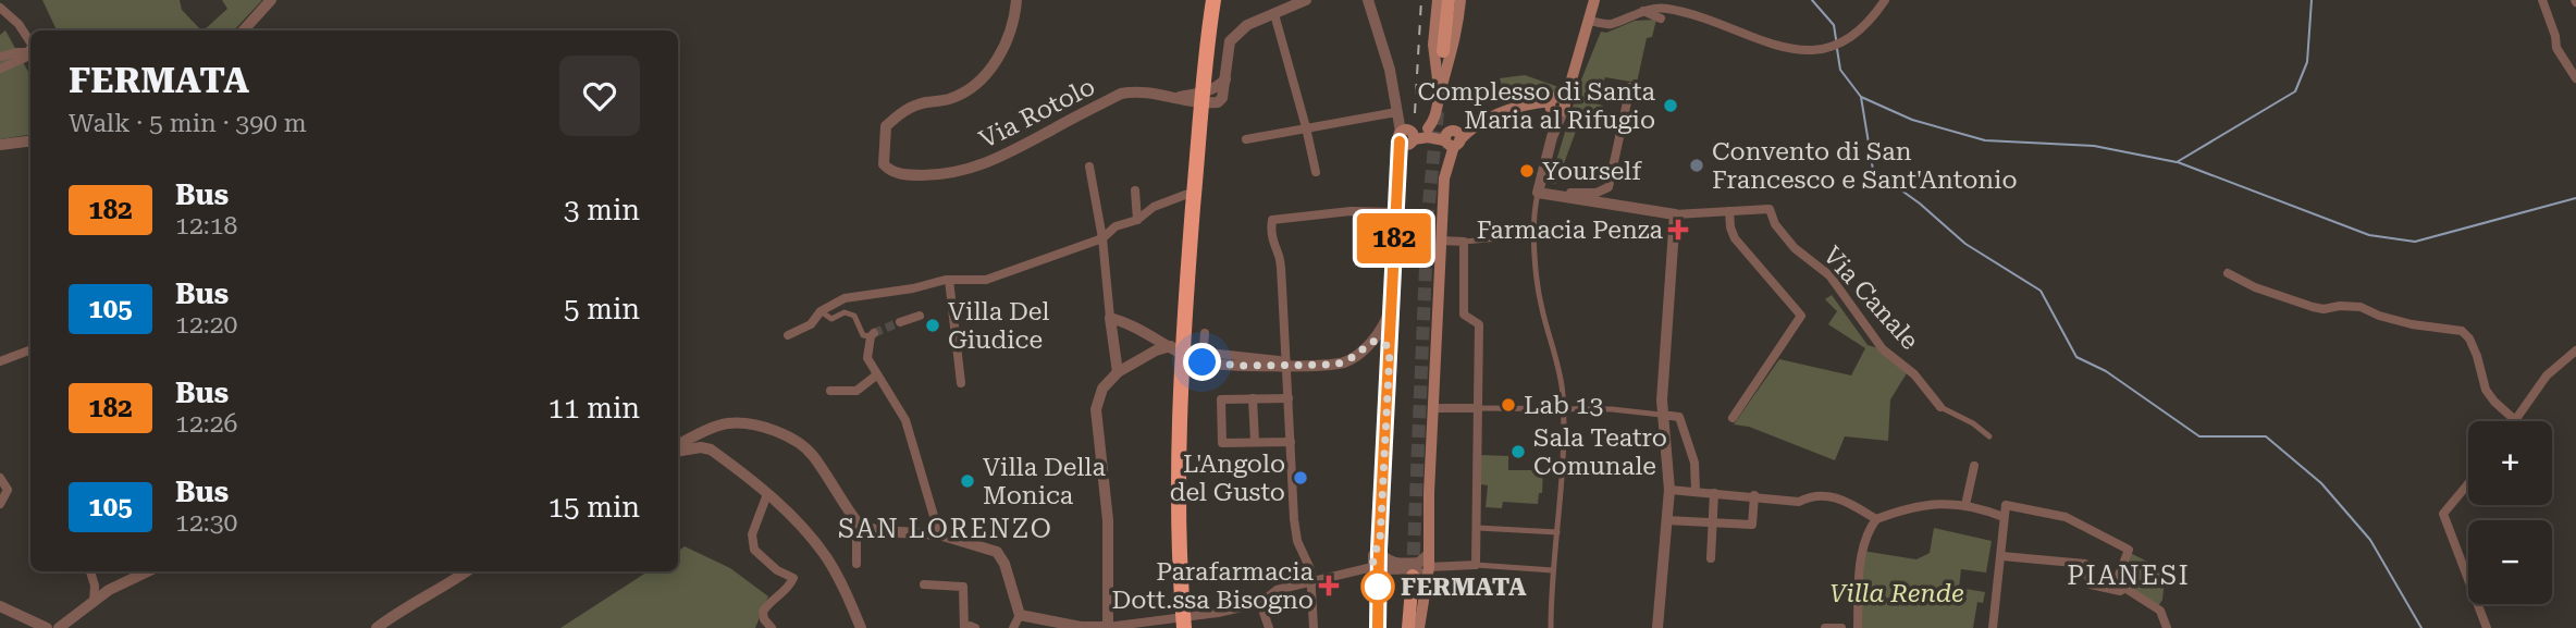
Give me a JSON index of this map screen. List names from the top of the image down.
{
  "streets": {
    "street": ["Via Rotolo", "Via Canale"]
  },
  "districts": ["SAN LORENZO", "PIANESI"],
  "parks": ["Villa Rende"],
  "places": {
    "other": [
      "Complesso di Santa Maria al Rifugio",
      "Convento di San Francesco e Sant'Antonio",
      "Yourself",
      "Villa Del Giudice",
      "Lab 13",
      "Sala Teatro Comunale",
      "L'Angolo del Gusto",
      "Villa Della Monica",
      "FERMATA"
    ],
    "health": ["Farmacia Penza", "Parafarmacia Dott.ssa Bisogno"]
  },
  "lines": ["bus line 182"],
  "page": {
    "on_map": "182",
    "heading": ["FERMATA", "Walk · 5 min · 390 m"],
    "list": [
      {
        "mark": "182",
        "name": "Bus",
        "note": "12:18",
        "value": "3 min"
      },
      {
        "mark": "105",
        "name": "Bus",
        "note": "12:20",
        "value": "5 min"
      },
      {
        "mark": "182",
        "name": "Bus",
        "note": "12:26",
        "value": "11 min"
      },
      {
        "mark": "105",
        "name": "Bus",
        "note": "12:30",
        "value": "15 min"
      }
    ],
    "map_buttons": ["+", "−"]
  }
}
